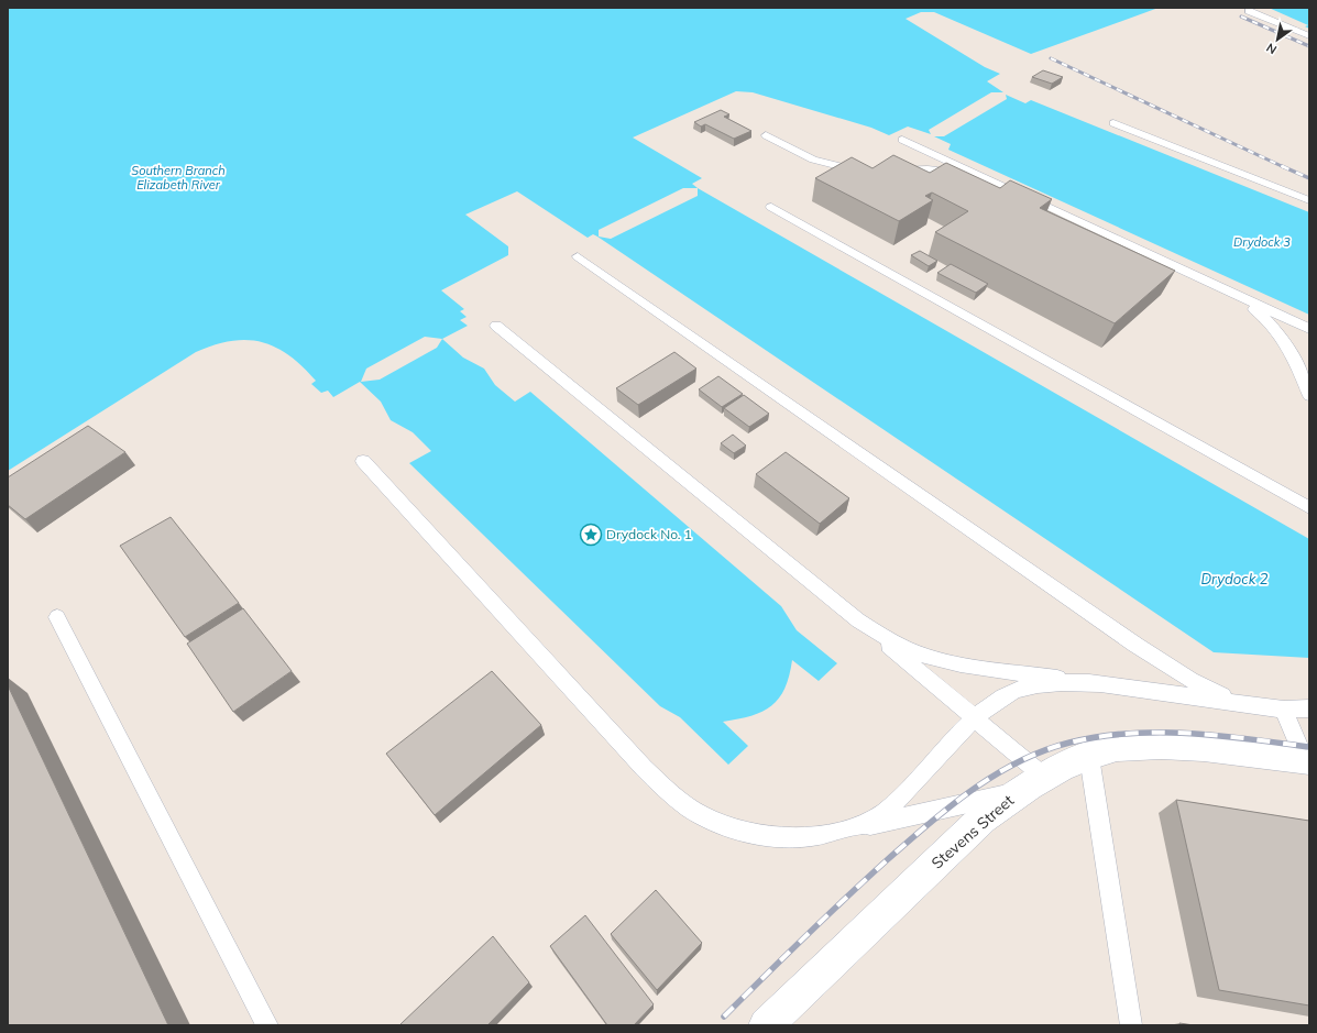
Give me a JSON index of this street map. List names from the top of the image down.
{
  "streets": {
    "street": ["Stevens Street"]
  },
  "water": ["Southern Branch Elizabeth River", "Drydock 3", "Drydock 2"],
  "places": {
    "place": ["Drydock No. 1"]
  },
  "north": "bottom left"
}
